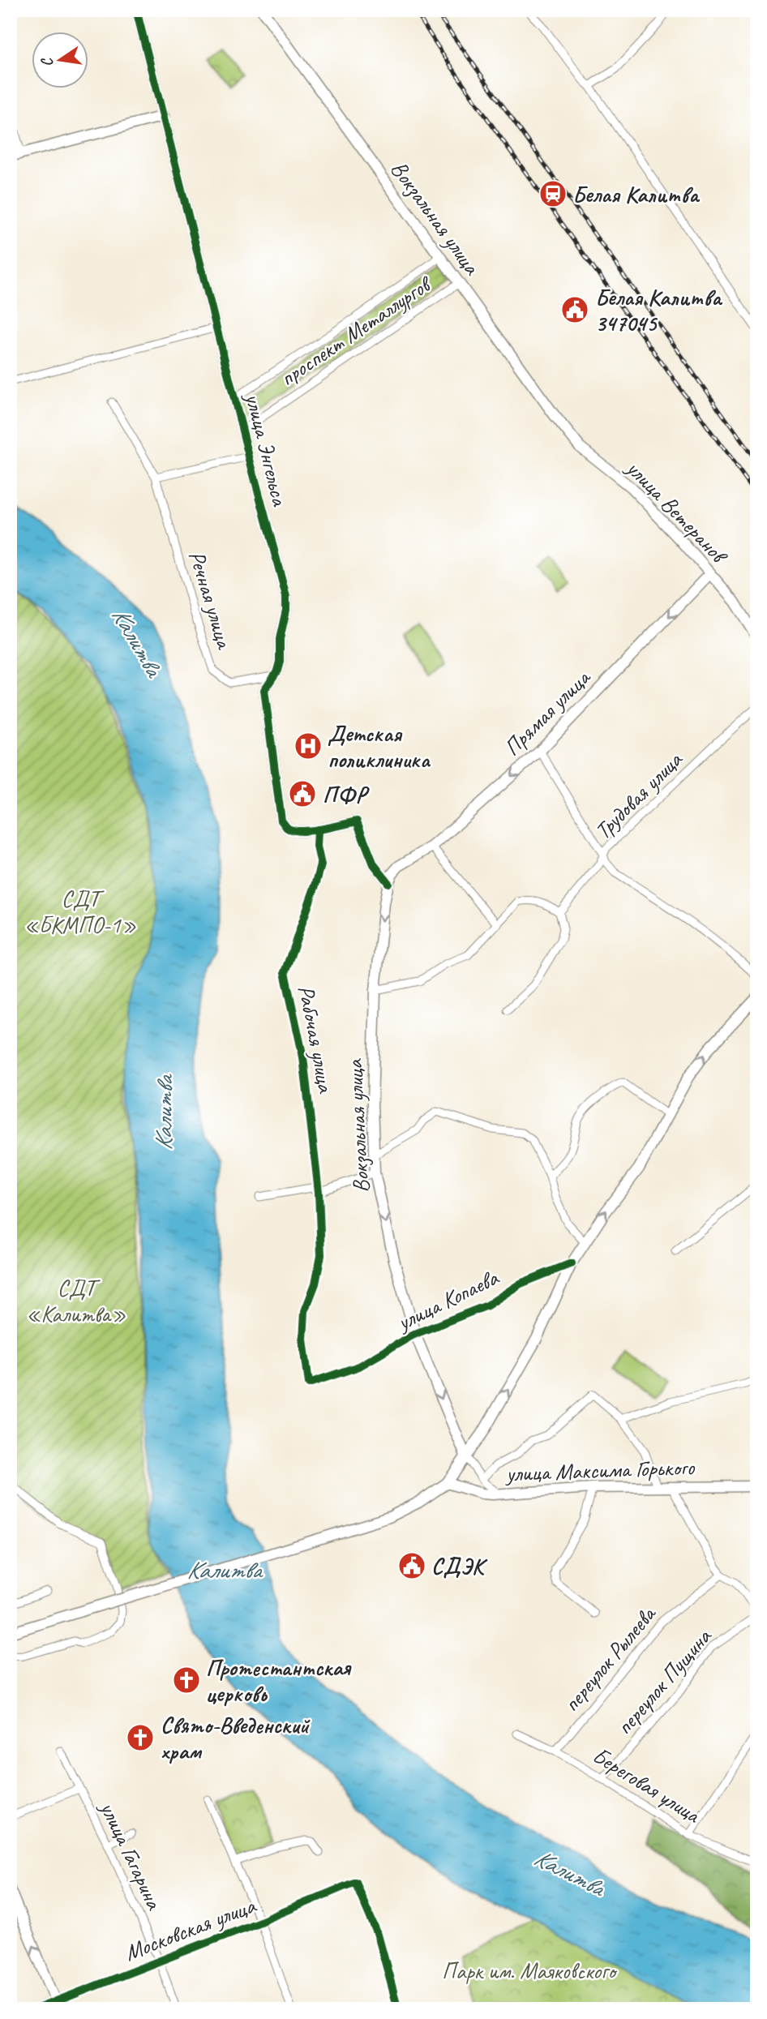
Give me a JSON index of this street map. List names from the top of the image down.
{
  "streets": {
    "main road": [
      "Вокзальная улица",
      "улица Энгельса",
      "улица Ветеранов",
      "Прямая улица",
      "улица Максима Горького",
      "Московская улица"
    ],
    "street": [
      "проспект Металлургов",
      "Речная улица",
      "Трудовая улица",
      "Рабочая улица",
      "улица Копаева",
      "переулок Рылеева",
      "переулок Пущина",
      "Береговая улица",
      "улица Гагарина"
    ]
  },
  "crossings": [
    ["Вокзальная улица", "проспект Металлургов"],
    ["Вокзальная улица", "улица Энгельса"],
    ["Вокзальная улица", "улица Ветеранов"],
    ["Вокзальная улица", "Прямая улица"],
    ["Вокзальная улица", "улица Копаева"],
    ["проспект Металлургов", "улица Энгельса"],
    ["улица Энгельса", "Речная улица"],
    ["улица Энгельса", "Рабочая улица"],
    ["улица Ветеранов", "Прямая улица"],
    ["Рабочая улица", "улица Копаева"],
    ["переулок Рылеева", "Береговая улица"],
    ["переулок Пущина", "Береговая улица"],
    ["улица Гагарина", "Московская улица"]
  ],
  "one_way": ["Прямая улица"],
  "water": ["Калитва"],
  "parks": ["СДТ «БКМПО-1»", "СДТ «Калитва»", "Парк им. Маяковского"],
  "places": {
    "station": ["Белая Калитва"],
    "public building": ["Белая Калитва 347045", "ПФР", "СДЭК"],
    "hospital": ["Детская поликлиника"],
    "church": ["Протестантская церковь", "Свято-Введенский храм"]
  },
  "north": "left"
}
